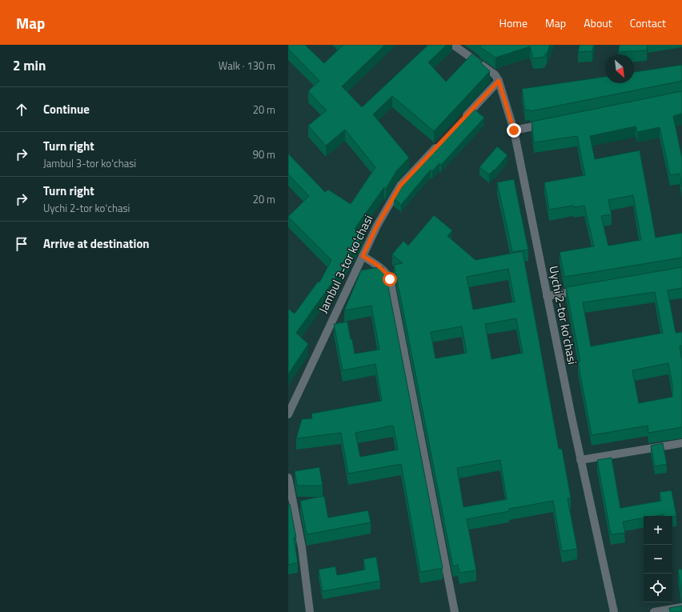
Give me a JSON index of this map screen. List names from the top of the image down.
{
  "streets": {
    "street": ["Jambul 3-tor koʻchasi", "Uychi 2-tor koʻchasi"]
  },
  "north": "bottom right",
  "page": {
    "header": "Map",
    "nav": [
      "Home",
      "Map",
      "About",
      "Contact"
    ],
    "heading": ["2 min", "Walk · 130 m"],
    "list": [
      ["Continue", "20 m"],
      ["Turn right", "Jambul 3-tor koʻchasi", "90 m"],
      ["Turn right", "Uychi 2-tor koʻchasi", "20 m"],
      "Arrive at destination"
    ],
    "map_buttons": ["+", "−"]
  }
}
